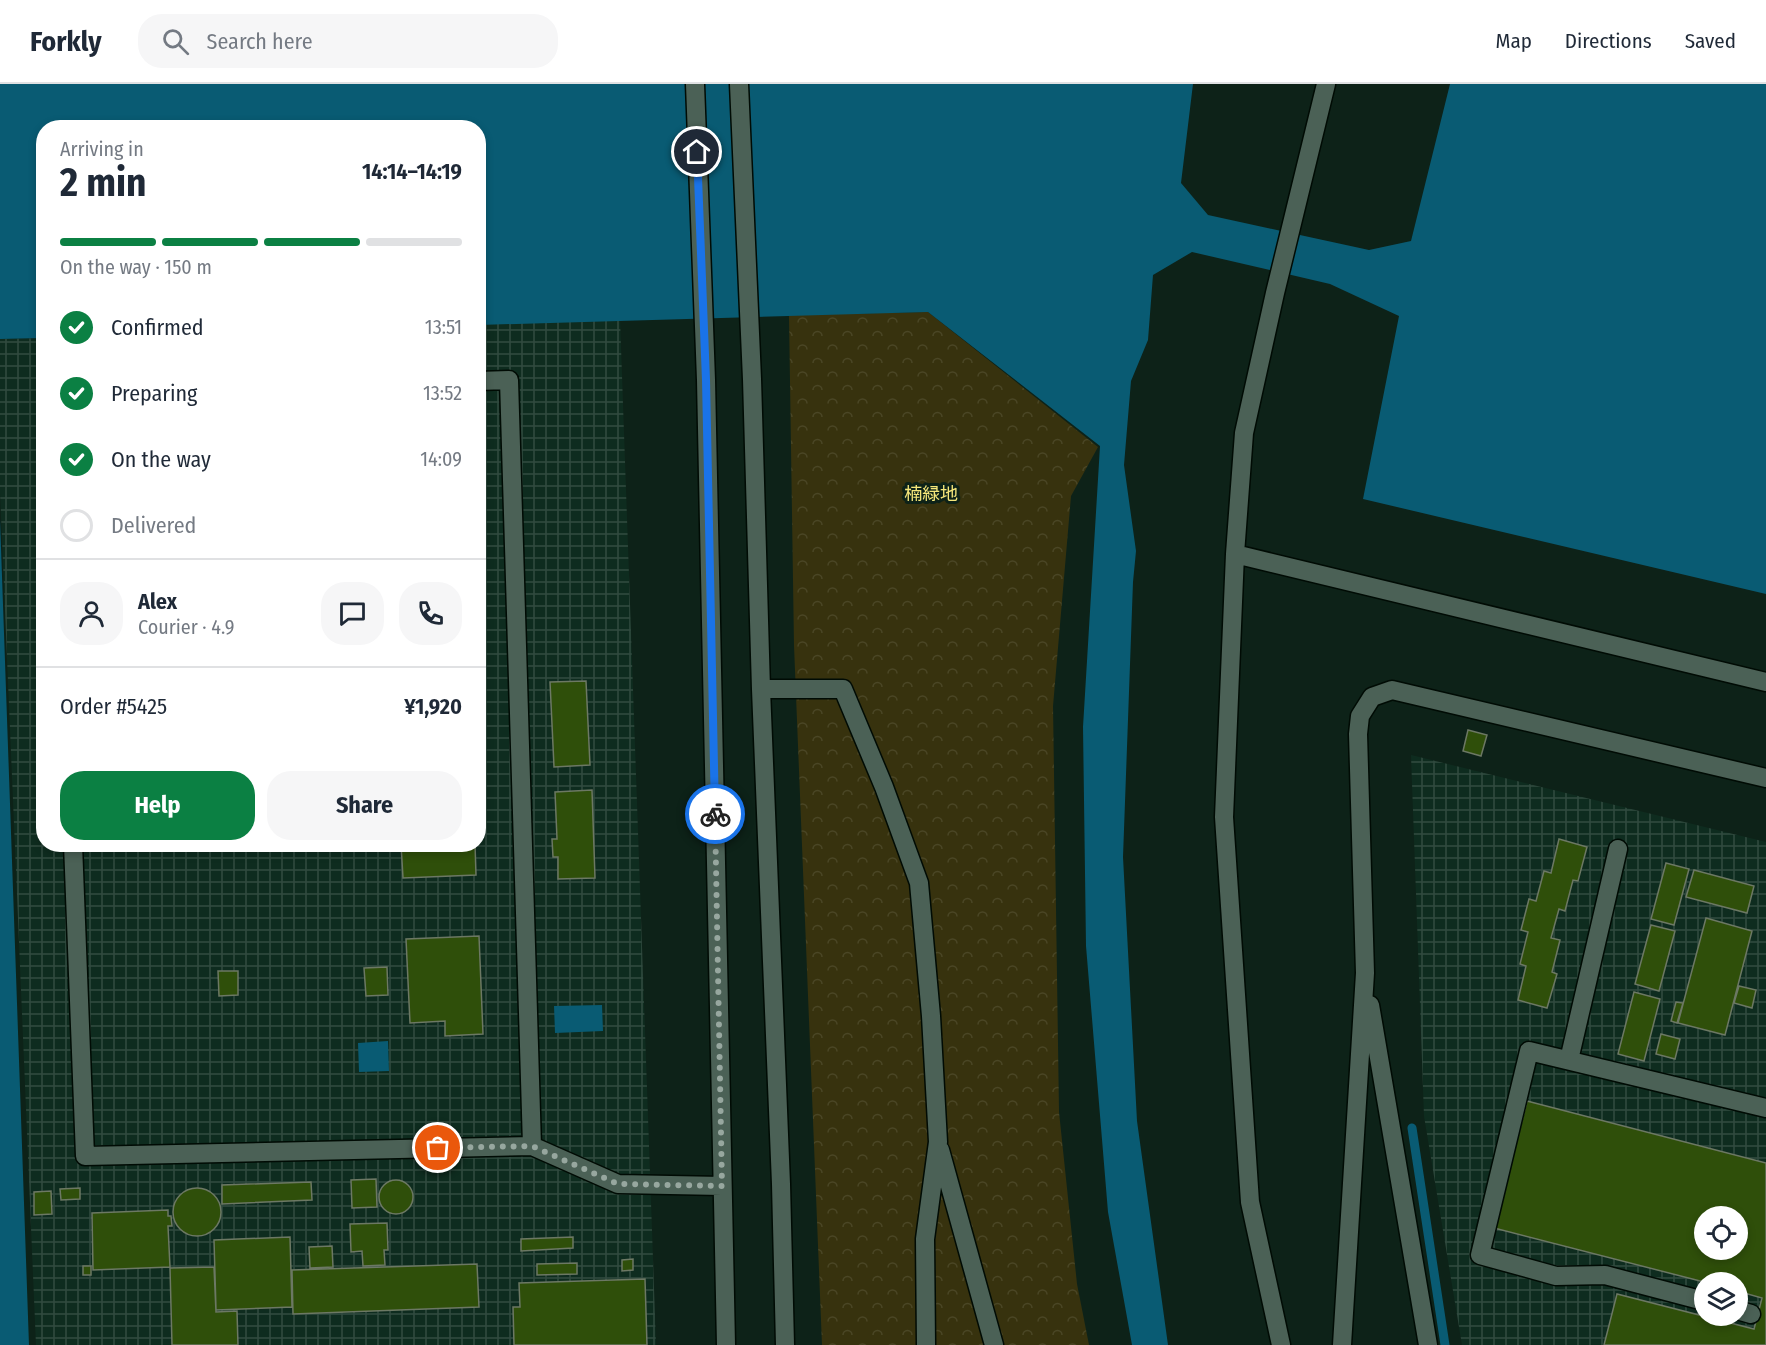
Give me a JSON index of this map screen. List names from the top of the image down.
{
  "parks": ["楠緑地"],
  "page": {
    "header": "Forkly",
    "search": "Search here",
    "nav": ["Map", "Directions", "Saved"],
    "heading": ["2 min", "Arriving in", "14:14–14:19"],
    "panel": [
      "Alex",
      "Courier · 4.9",
      "Order #5425",
      "¥1,920"
    ],
    "bar": "On the way · 150 m",
    "list": [
      ["Confirmed", "13:51"],
      ["Preparing", "13:52"],
      ["On the way", "14:09"],
      "Delivered"
    ],
    "buttons": ["Help", "Share"]
  }
}
